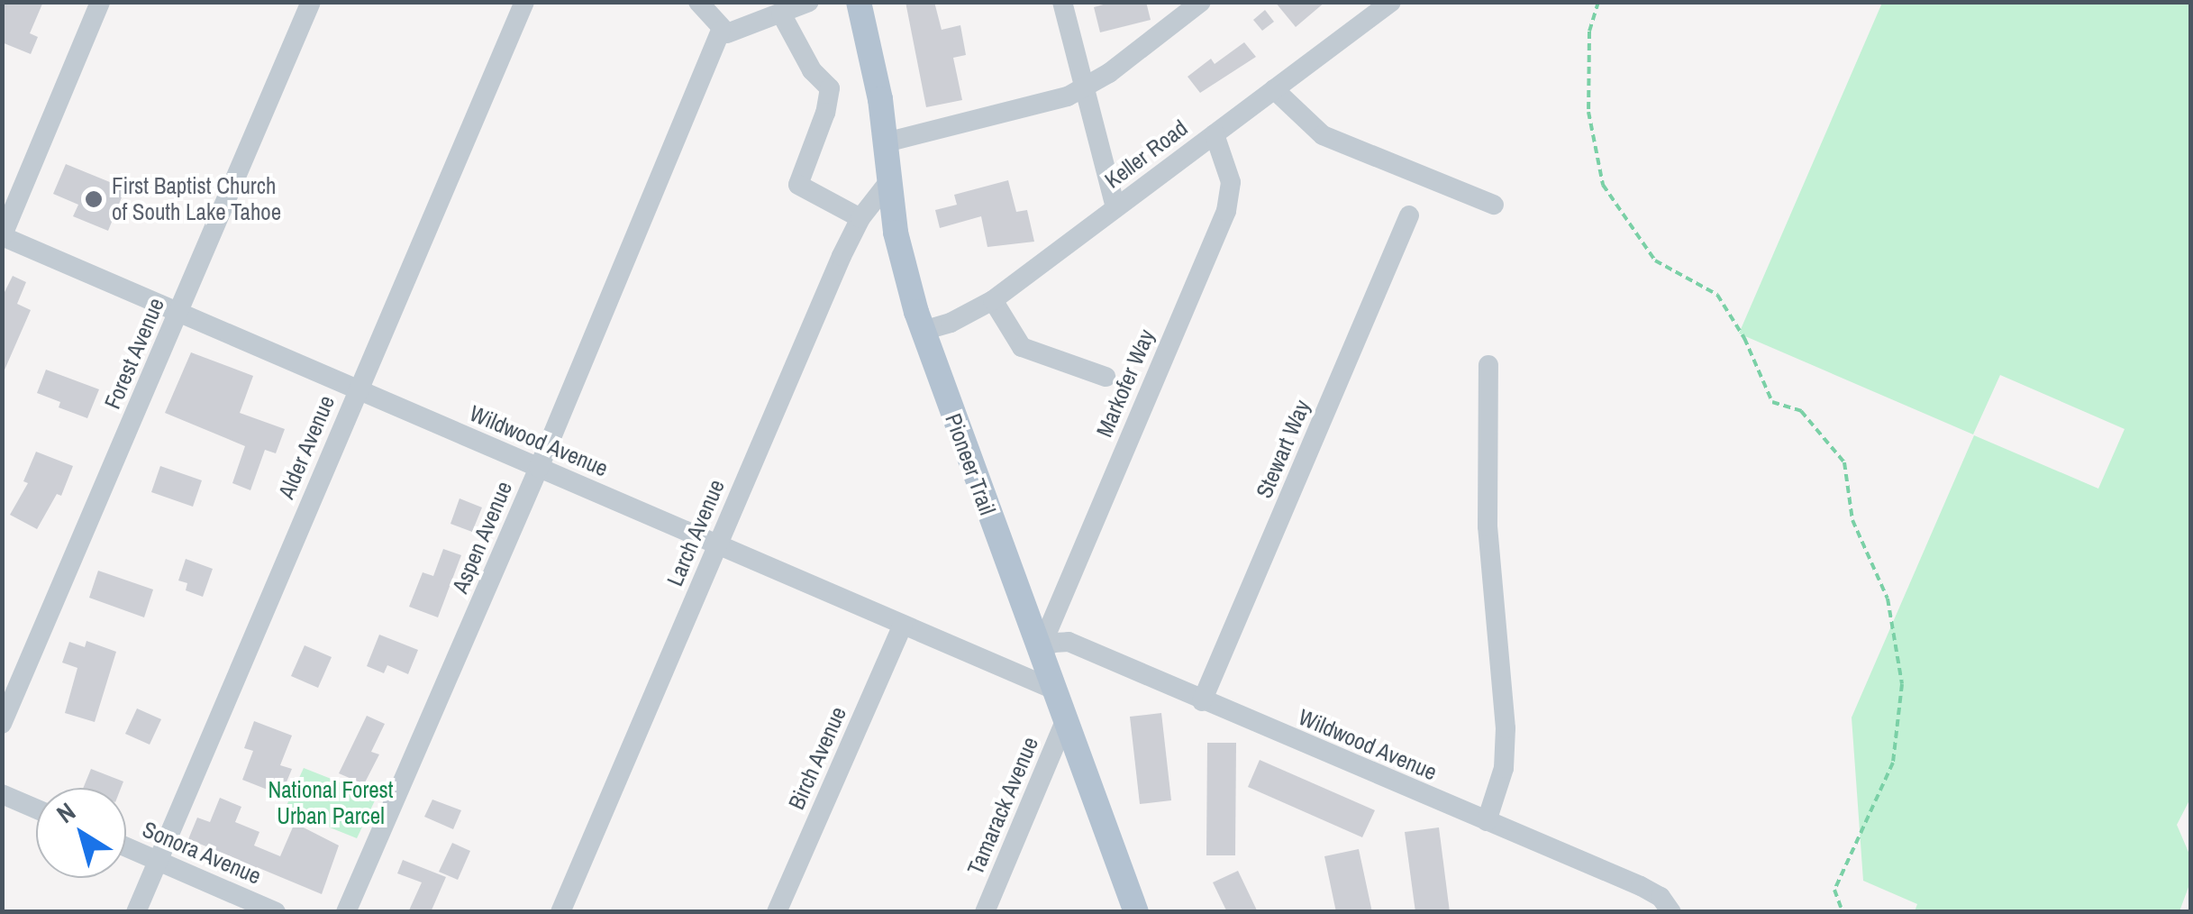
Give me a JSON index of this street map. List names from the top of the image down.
{
  "streets": {
    "main road": ["Pioneer Trail"],
    "street": [
      "Keller Road",
      "Forest Avenue",
      "Markofer Way",
      "Wildwood Avenue",
      "Alder Avenue",
      "Stewart Way",
      "Larch Avenue",
      "Aspen Avenue",
      "Birch Avenue",
      "Tamarack Avenue",
      "Sonora Avenue"
    ]
  },
  "crossings": [
    ["Keller Road", "Markofer Way"],
    ["Keller Road", "Pioneer Trail"],
    ["Forest Avenue", "Wildwood Avenue"],
    ["Markofer Way", "Wildwood Avenue"],
    ["Markofer Way", "Pioneer Trail"],
    ["Wildwood Avenue", "Alder Avenue"],
    ["Wildwood Avenue", "Stewart Way"],
    ["Wildwood Avenue", "Pioneer Trail"],
    ["Wildwood Avenue", "Larch Avenue"],
    ["Wildwood Avenue", "Aspen Avenue"],
    ["Wildwood Avenue", "Birch Avenue"],
    ["Alder Avenue", "Sonora Avenue"],
    ["Pioneer Trail", "Larch Avenue"],
    ["Pioneer Trail", "Tamarack Avenue"]
  ],
  "parks": ["National Forest Urban Parcel"],
  "places": ["First Baptist Church of South Lake Tahoe"],
  "north": "top left"
}
